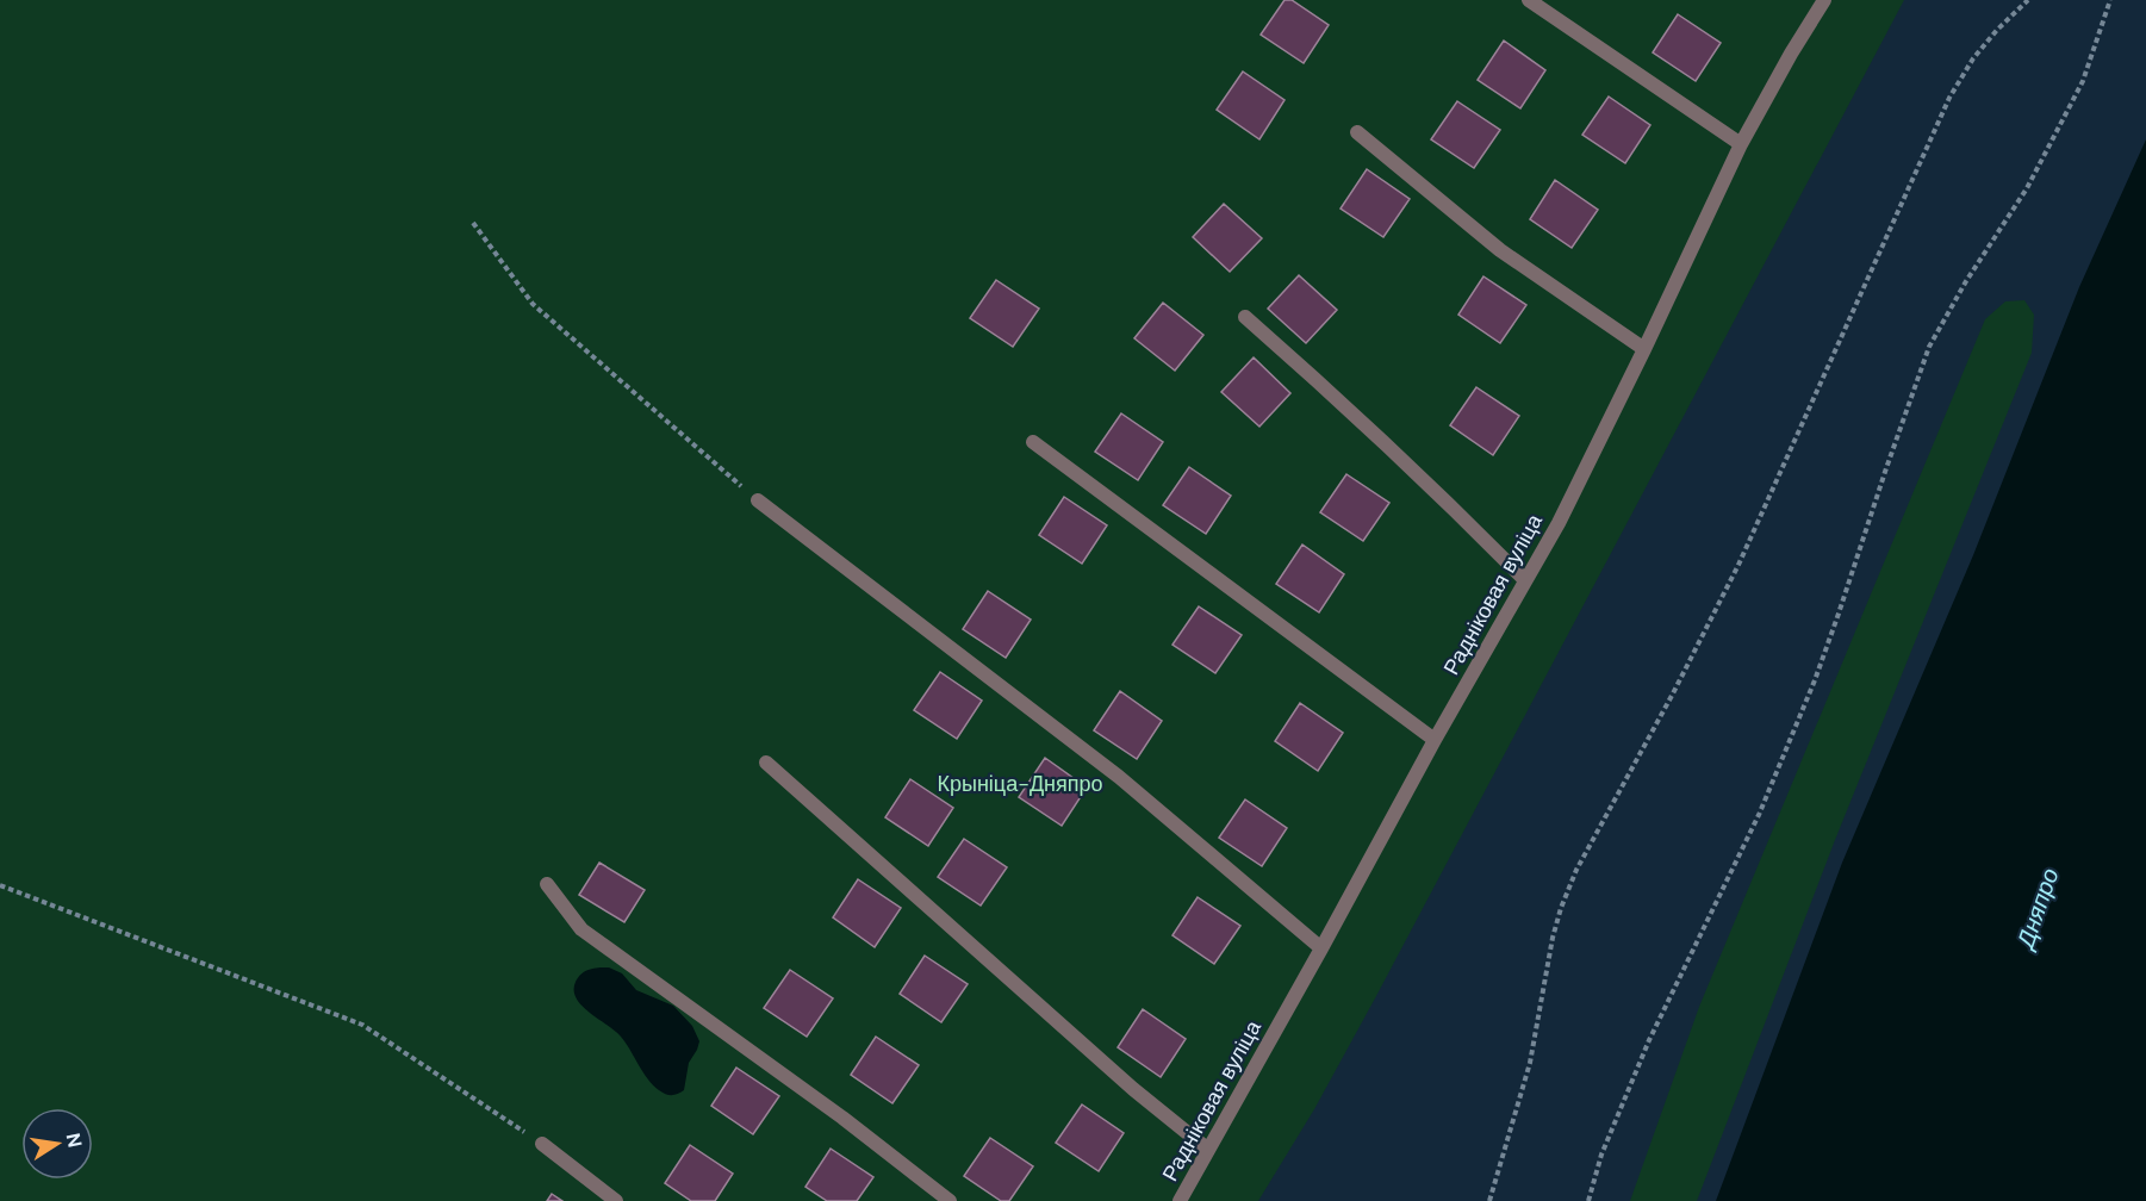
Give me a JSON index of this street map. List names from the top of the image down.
{
  "streets": {
    "street": ["Радніковая вуліца"]
  },
  "water": ["Дняпро"],
  "parks": ["Крыніца-Дняпро"],
  "north": "right"
}
